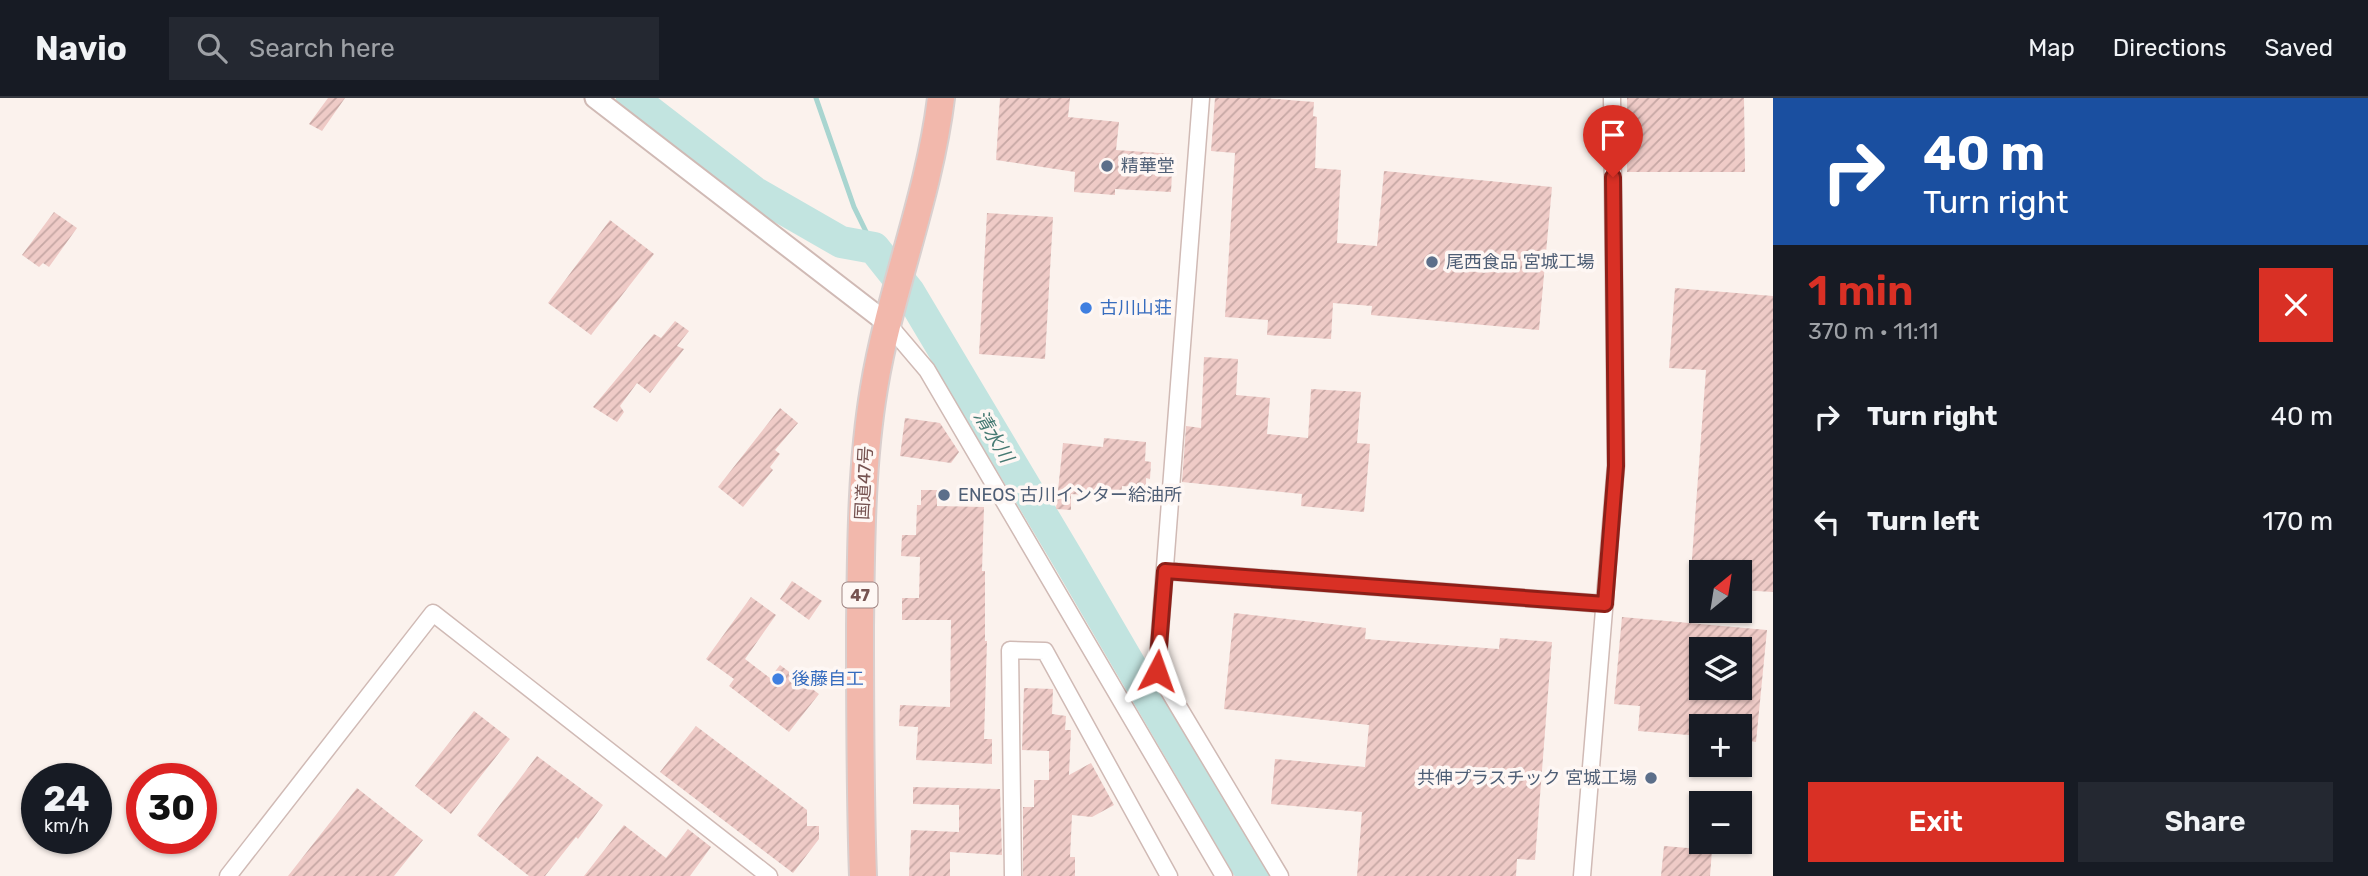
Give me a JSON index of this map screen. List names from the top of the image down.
{
  "streets": {
    "highway": ["国道47号", "47"]
  },
  "water": ["清水川"],
  "places": [
    "精華堂",
    "尾西食品 宮城工場",
    "古川山荘",
    "ENEOS 古川インター給油所",
    "後藤自工",
    "共伸プラスチック 宮城工場"
  ],
  "north": "top right",
  "page": {
    "header": "Navio",
    "search": "Search here",
    "nav": ["Map", "Directions", "Saved"],
    "turn": ["40 m", "Turn right"],
    "heading": ["1 min", "370 m · 11:11"],
    "list": [
      {
        "name": "Turn right",
        "value": "40 m"
      },
      {
        "name": "Turn left",
        "value": "170 m"
      }
    ],
    "map_buttons": ["+", "−"],
    "speed": "24 km/h",
    "limit": "30",
    "buttons": ["Exit", "Share"]
  }
}
